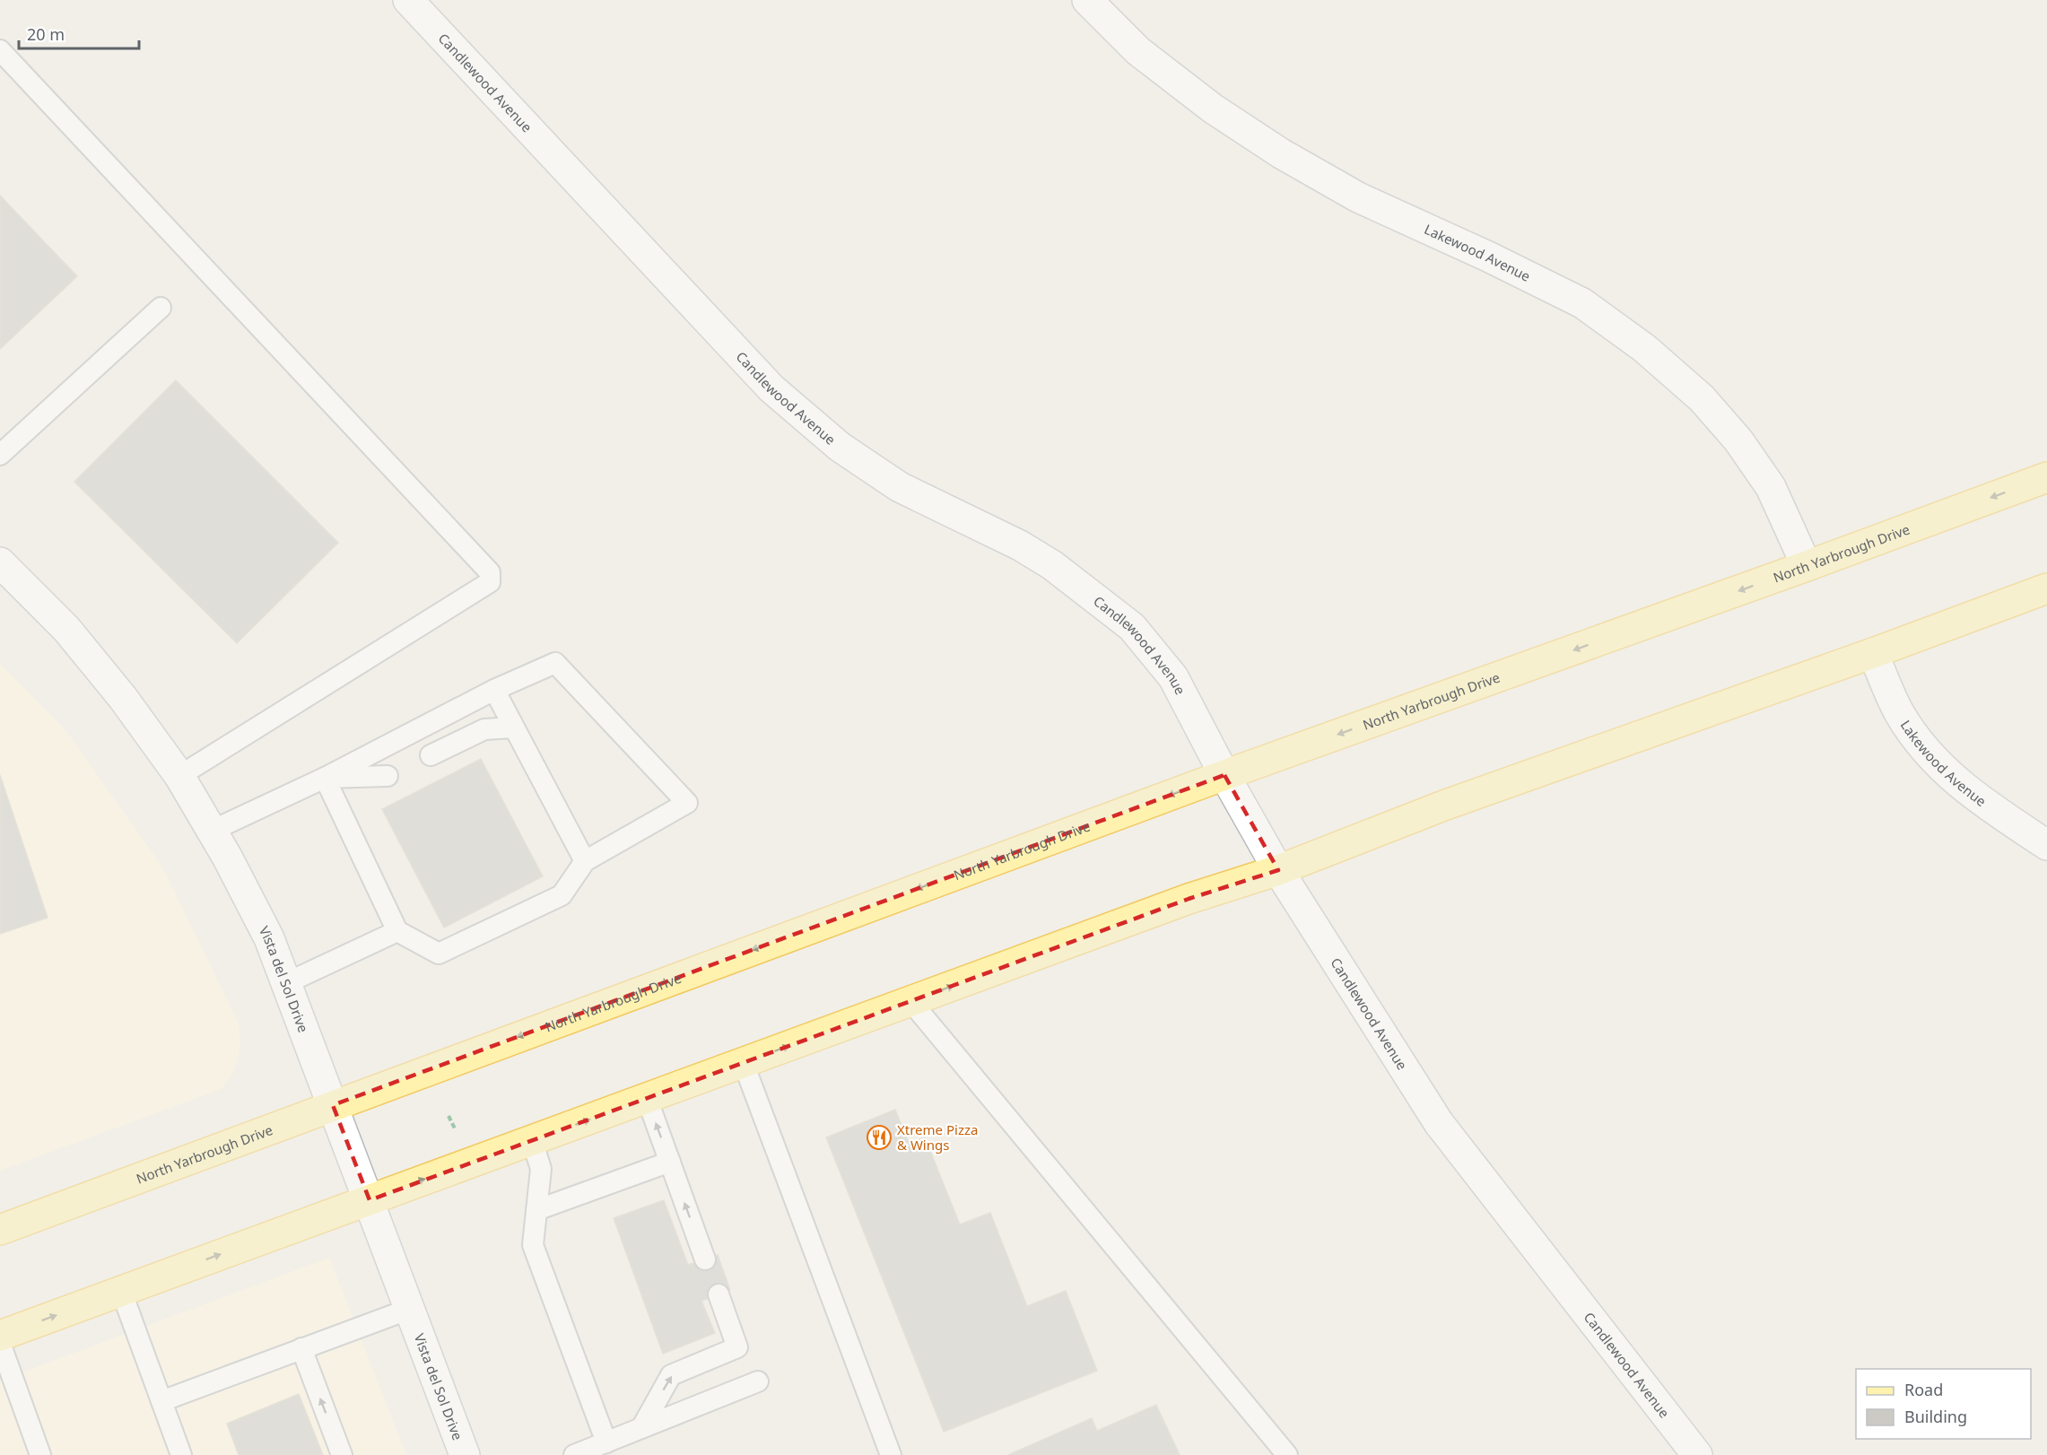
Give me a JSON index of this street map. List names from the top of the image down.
{
  "streets": {
    "main road": ["North Yarbrough Drive"],
    "street": ["Candlewood Avenue", "Lakewood Avenue", "Vista del Sol Drive"]
  },
  "crossings": [
    ["Candlewood Avenue", "North Yarbrough Drive"],
    ["Lakewood Avenue", "North Yarbrough Drive"],
    ["North Yarbrough Drive", "Vista del Sol Drive"]
  ],
  "places": {
    "restaurant": ["Xtreme Pizza & Wings"]
  },
  "legend": ["Road", "Building"],
  "scale_bar": "20 m"
}
